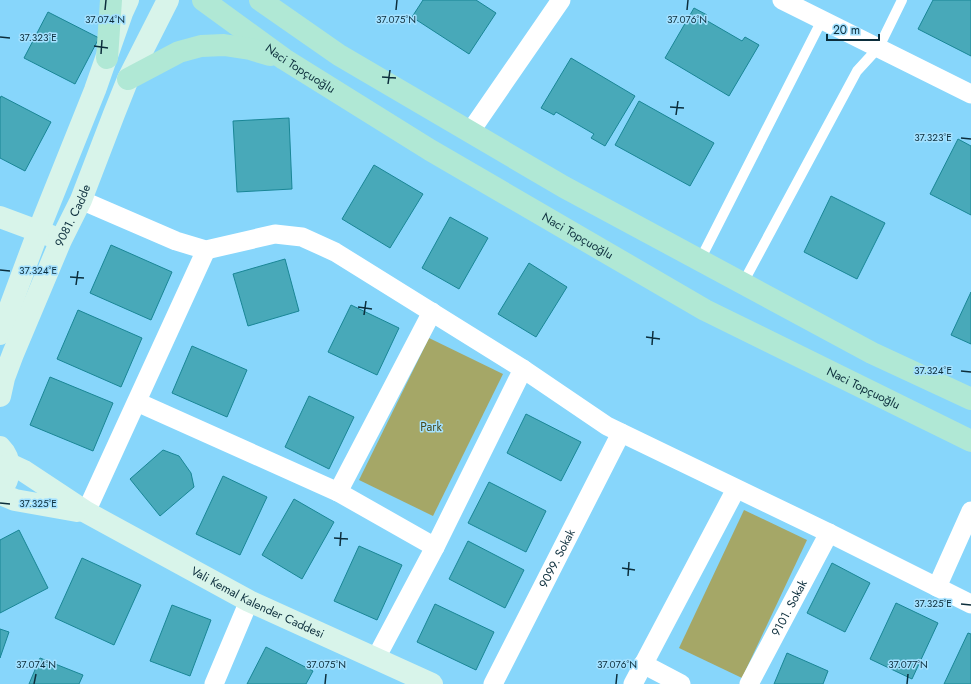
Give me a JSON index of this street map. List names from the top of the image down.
{
  "streets": {
    "main road": ["Naci Topçuoğlu"],
    "street": [
      "9081. Cadde",
      "9099. Sokak",
      "Vali Kemal Kalender Caddesi",
      "9101. Sokak"
    ]
  },
  "parks": ["Park"],
  "scale_bar": "20 m",
  "coordinates": [
    "37.074°N",
    "37.075°N",
    "37.076°N",
    "37.323°E",
    "37.324°E",
    "37.325°E",
    "37.077°N"
  ]
}
